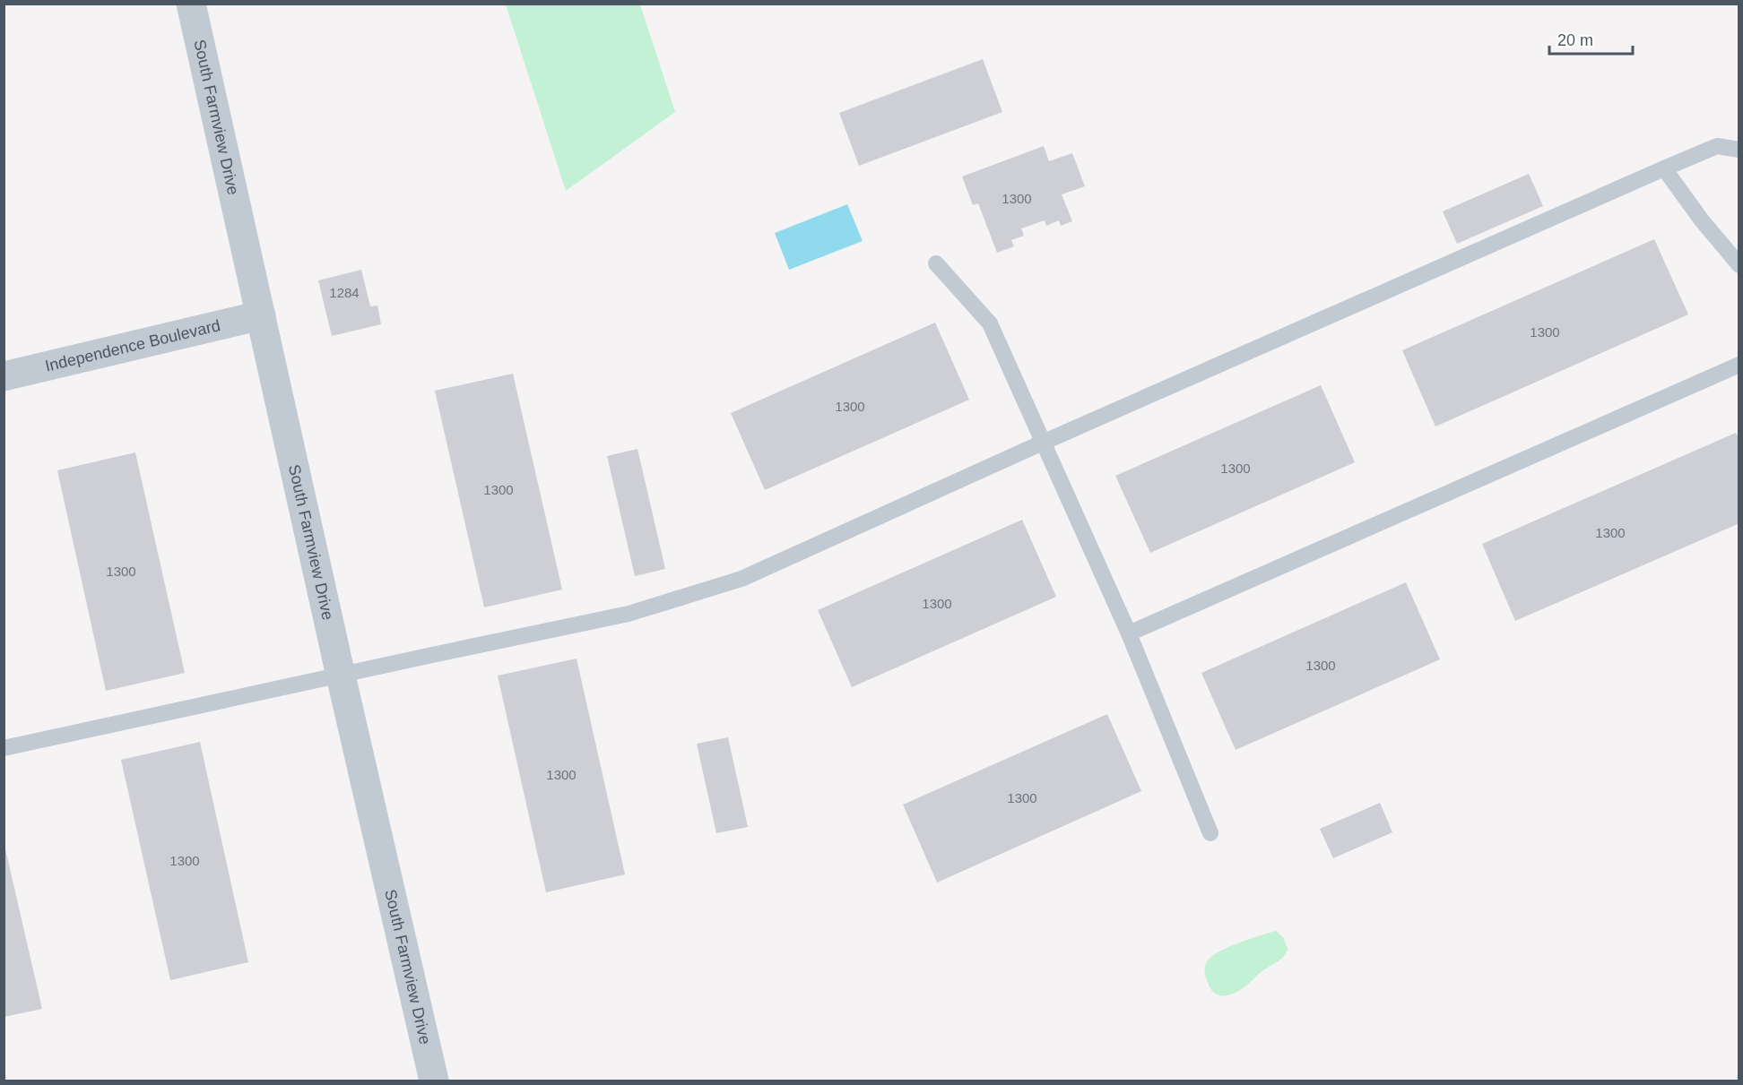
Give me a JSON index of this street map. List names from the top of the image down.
{
  "streets": {
    "street": ["South Farmview Drive", "Independence Boulevard"]
  },
  "crossings": [
    ["South Farmview Drive", "Independence Boulevard"]
  ],
  "house_numbers": [
    "1300",
    "1284",
    "1300",
    "1300",
    "1300",
    "1300",
    "1300",
    "1300",
    "1300",
    "1300",
    "1300",
    "1300",
    "1300"
  ],
  "scale_bar": "20 m"
}
